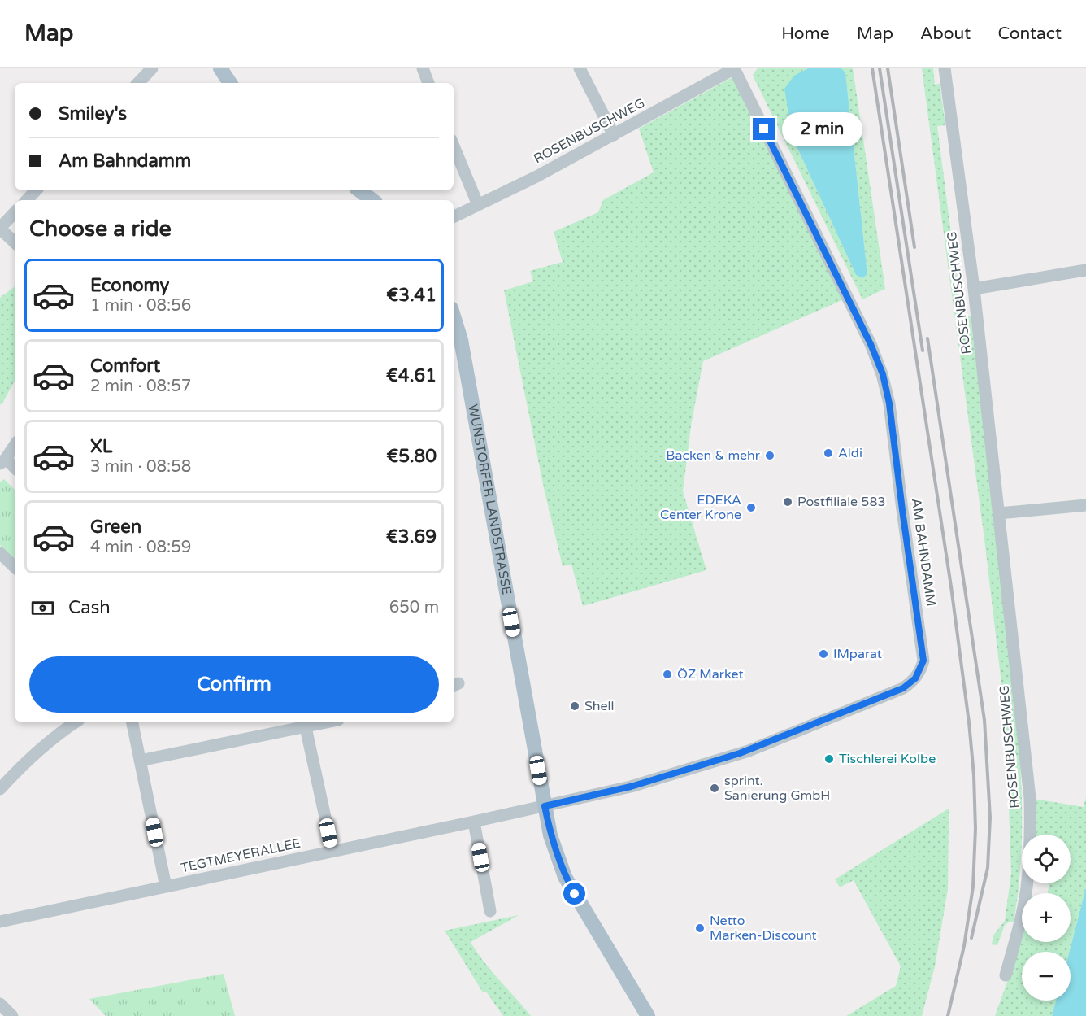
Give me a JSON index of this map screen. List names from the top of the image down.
{
  "streets": {
    "main road": ["WUNSTORFER LANDSTRASSE"],
    "street": ["ROSENBUSCHWEG", "AM BAHNDAMM", "TEGTMEYERALLEE"]
  },
  "crossings": [
    ["ROSENBUSCHWEG", "AM BAHNDAMM"],
    ["WUNSTORFER LANDSTRASSE", "AM BAHNDAMM"],
    ["WUNSTORFER LANDSTRASSE", "TEGTMEYERALLEE"],
    ["AM BAHNDAMM", "TEGTMEYERALLEE"]
  ],
  "places": [
    "Aldi",
    "Backen & mehr",
    "Postfiliale 583",
    "EDEKA Center Krone",
    "IMparat",
    "ÖZ Market",
    "Shell",
    "Tischlerei Kolbe",
    "sprint. Sanierung GmbH",
    "Netto Marken-Discount"
  ],
  "page": {
    "header": "Map",
    "nav": [
      "Home",
      "Map",
      "About",
      "Contact"
    ],
    "banner": ["Smiley's", "Am Bahndamm"],
    "bubble": "2 min",
    "heading": "Choose a ride",
    "list": [
      {
        "name": "Economy",
        "note": "1 min · 08:56",
        "value": "€3.41"
      },
      {
        "name": "Comfort",
        "note": "2 min · 08:57",
        "value": "€4.61"
      },
      {
        "name": "XL",
        "note": "3 min · 08:58",
        "value": "€5.80"
      },
      {
        "name": "Green",
        "note": "4 min · 08:59",
        "value": "€3.69"
      }
    ],
    "pay": ["Cash", "650 m"],
    "buttons": "Confirm",
    "map_buttons": ["+", "−"]
  }
}
